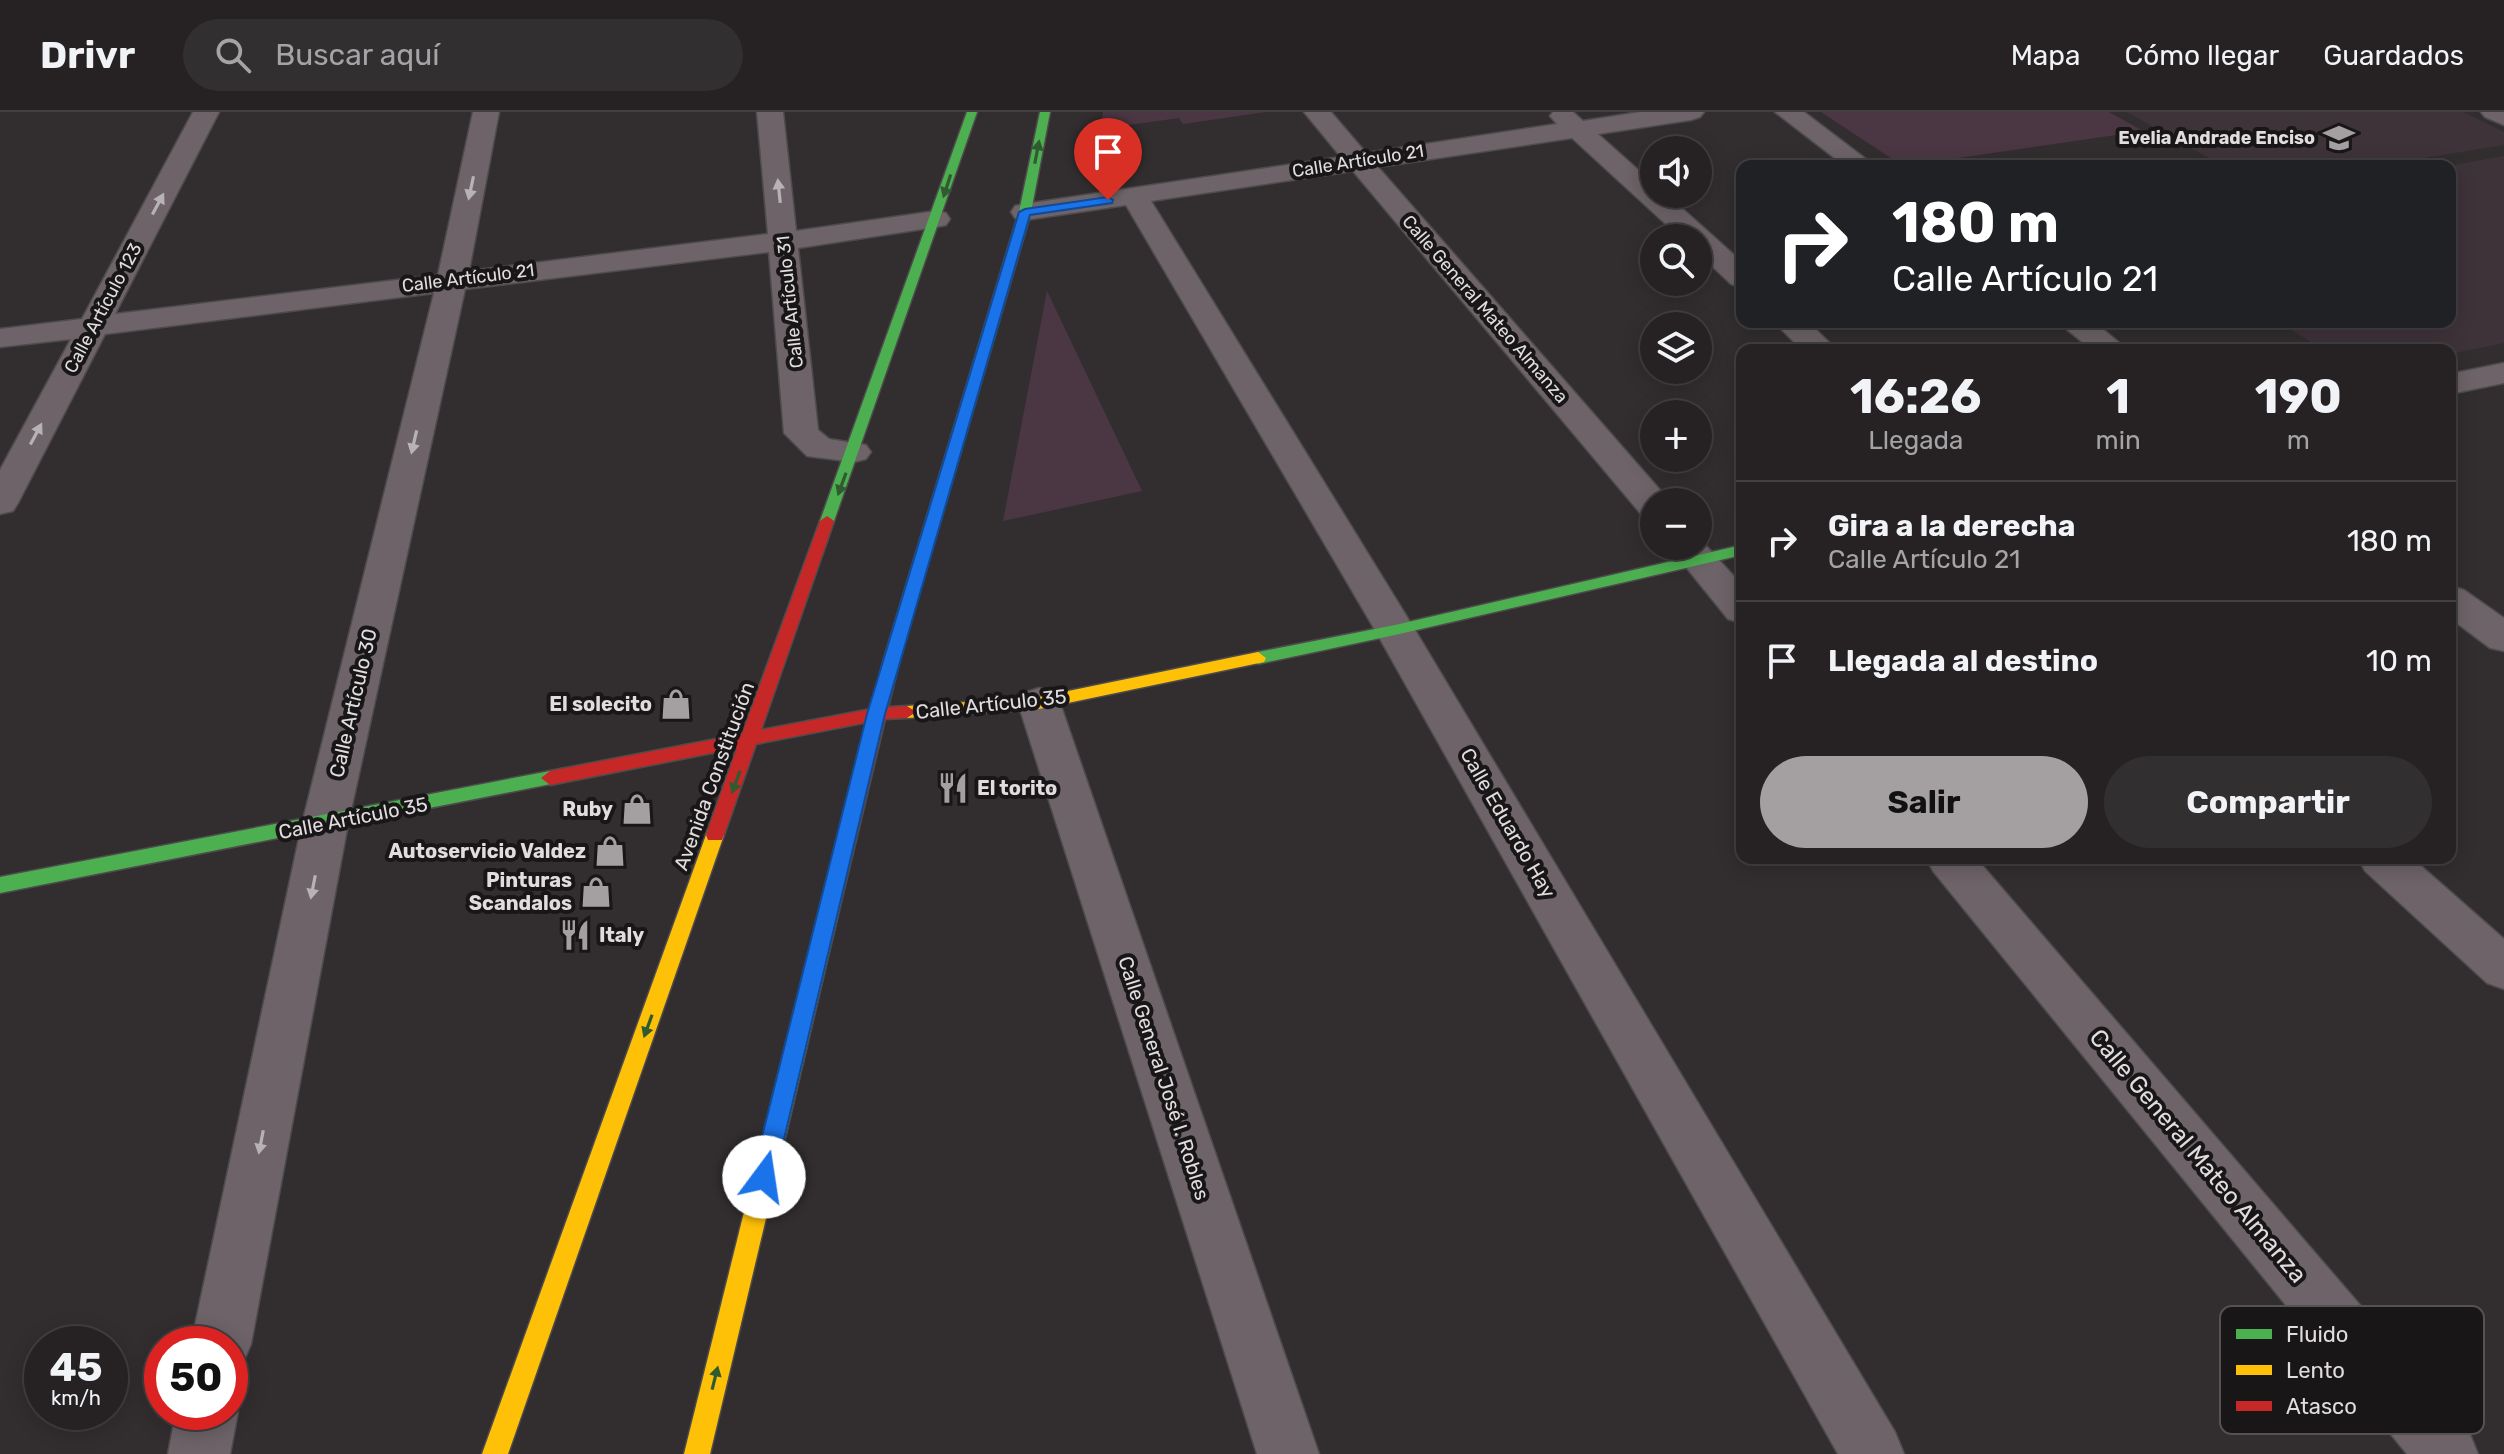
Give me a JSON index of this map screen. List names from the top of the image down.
{
  "streets": {
    "main road": ["Calle Artículo 35", "Avenida Constitución"],
    "street": [
      "Calle Artículo 21",
      "Calle Artículo 31",
      "Calle Artículo 123",
      "Calle General Mateo Almanza",
      "Calle Artículo 30",
      "Calle Eduardo Hay",
      "Calle General José I. Robles"
    ]
  },
  "crossings": [
    ["Calle Artículo 21", "Calle Artículo 31"],
    ["Calle Artículo 21", "Calle Artículo 123"],
    ["Calle Artículo 21", "Calle General Mateo Almanza"],
    ["Calle Artículo 21", "Calle Artículo 30"],
    ["Calle Artículo 21", "Avenida Constitución"],
    ["Calle Artículo 21", "Calle Eduardo Hay"],
    ["Calle Artículo 31", "Avenida Constitución"],
    ["Calle Artículo 30", "Calle Artículo 35"],
    ["Calle Artículo 35", "Avenida Constitución"],
    ["Calle Artículo 35", "Calle Eduardo Hay"],
    ["Calle Artículo 35", "Calle General José I. Robles"]
  ],
  "one_way": ["Calle Artículo 123", "Calle Artículo 30"],
  "places": {
    "school or university": ["Evelia Andrade Enciso"],
    "shop": [
      "El solecito",
      "Ruby",
      "Autoservicio Valdez",
      "Pinturas Scandalos"
    ],
    "restaurant": ["El torito", "Italy"]
  },
  "legend": ["Fluido", "Lento", "Atasco"],
  "page": {
    "header": "Drivr",
    "search": "Buscar aquí",
    "nav": ["Mapa", "Cómo llegar", "Guardados"],
    "map_buttons": ["+", "−"],
    "turn": ["180 m", "Calle Artículo 21"],
    "eta": [
      "16:26",
      "Llegada",
      "1",
      "min",
      "190",
      "m"
    ],
    "list": [
      {
        "name": "Gira a la derecha",
        "note": "Calle Artículo 21",
        "value": "180 m"
      },
      {
        "name": "Llegada al destino",
        "value": "10 m"
      }
    ],
    "buttons": ["Salir", "Compartir"],
    "speed": "45 km/h",
    "limit": "50"
  }
}
